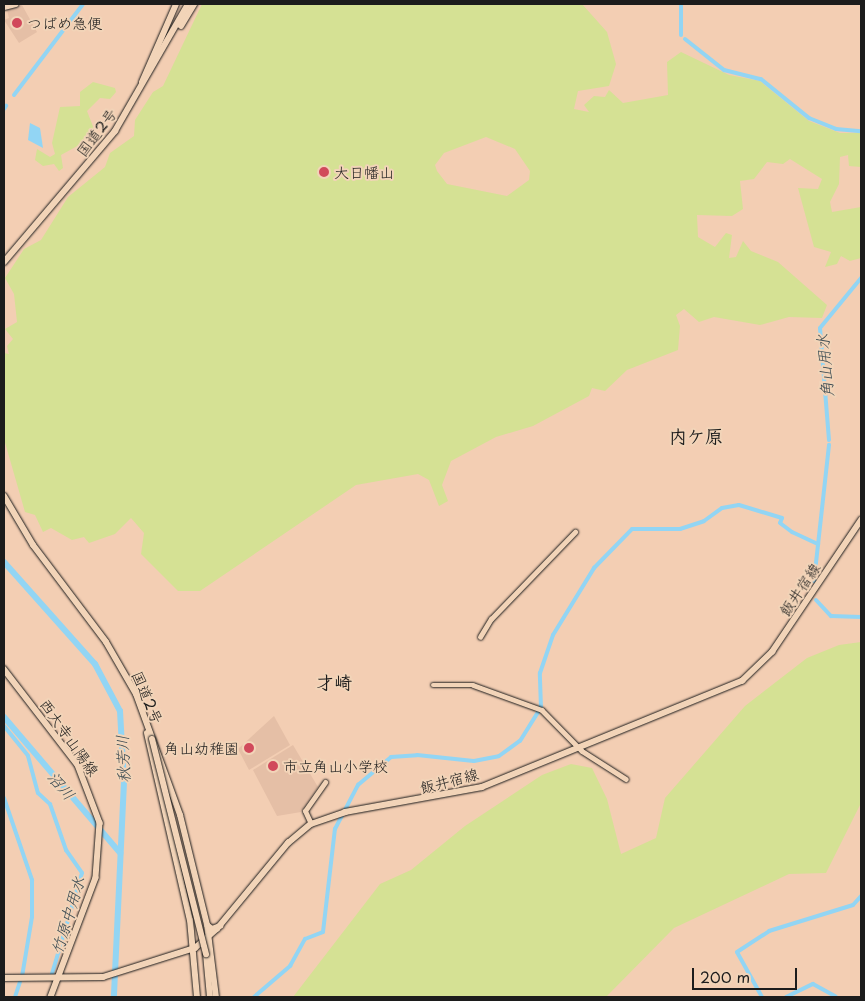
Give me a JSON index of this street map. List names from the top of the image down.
{
  "streets": {
    "highway": ["国道2号"],
    "main road": ["飯井宿線", "西大寺山陽線"]
  },
  "crossings": [
    ["飯井宿線", "西大寺山陽線"]
  ],
  "districts": ["内ケ原", "才崎"],
  "water": [
    "角山用水",
    "秋芳川",
    "沼川",
    "竹原中用水"
  ],
  "places": [
    "つばめ急便",
    "大日幡山",
    "角山幼稚園",
    "市立角山小学校"
  ],
  "scale_bar": "200 m"
}
